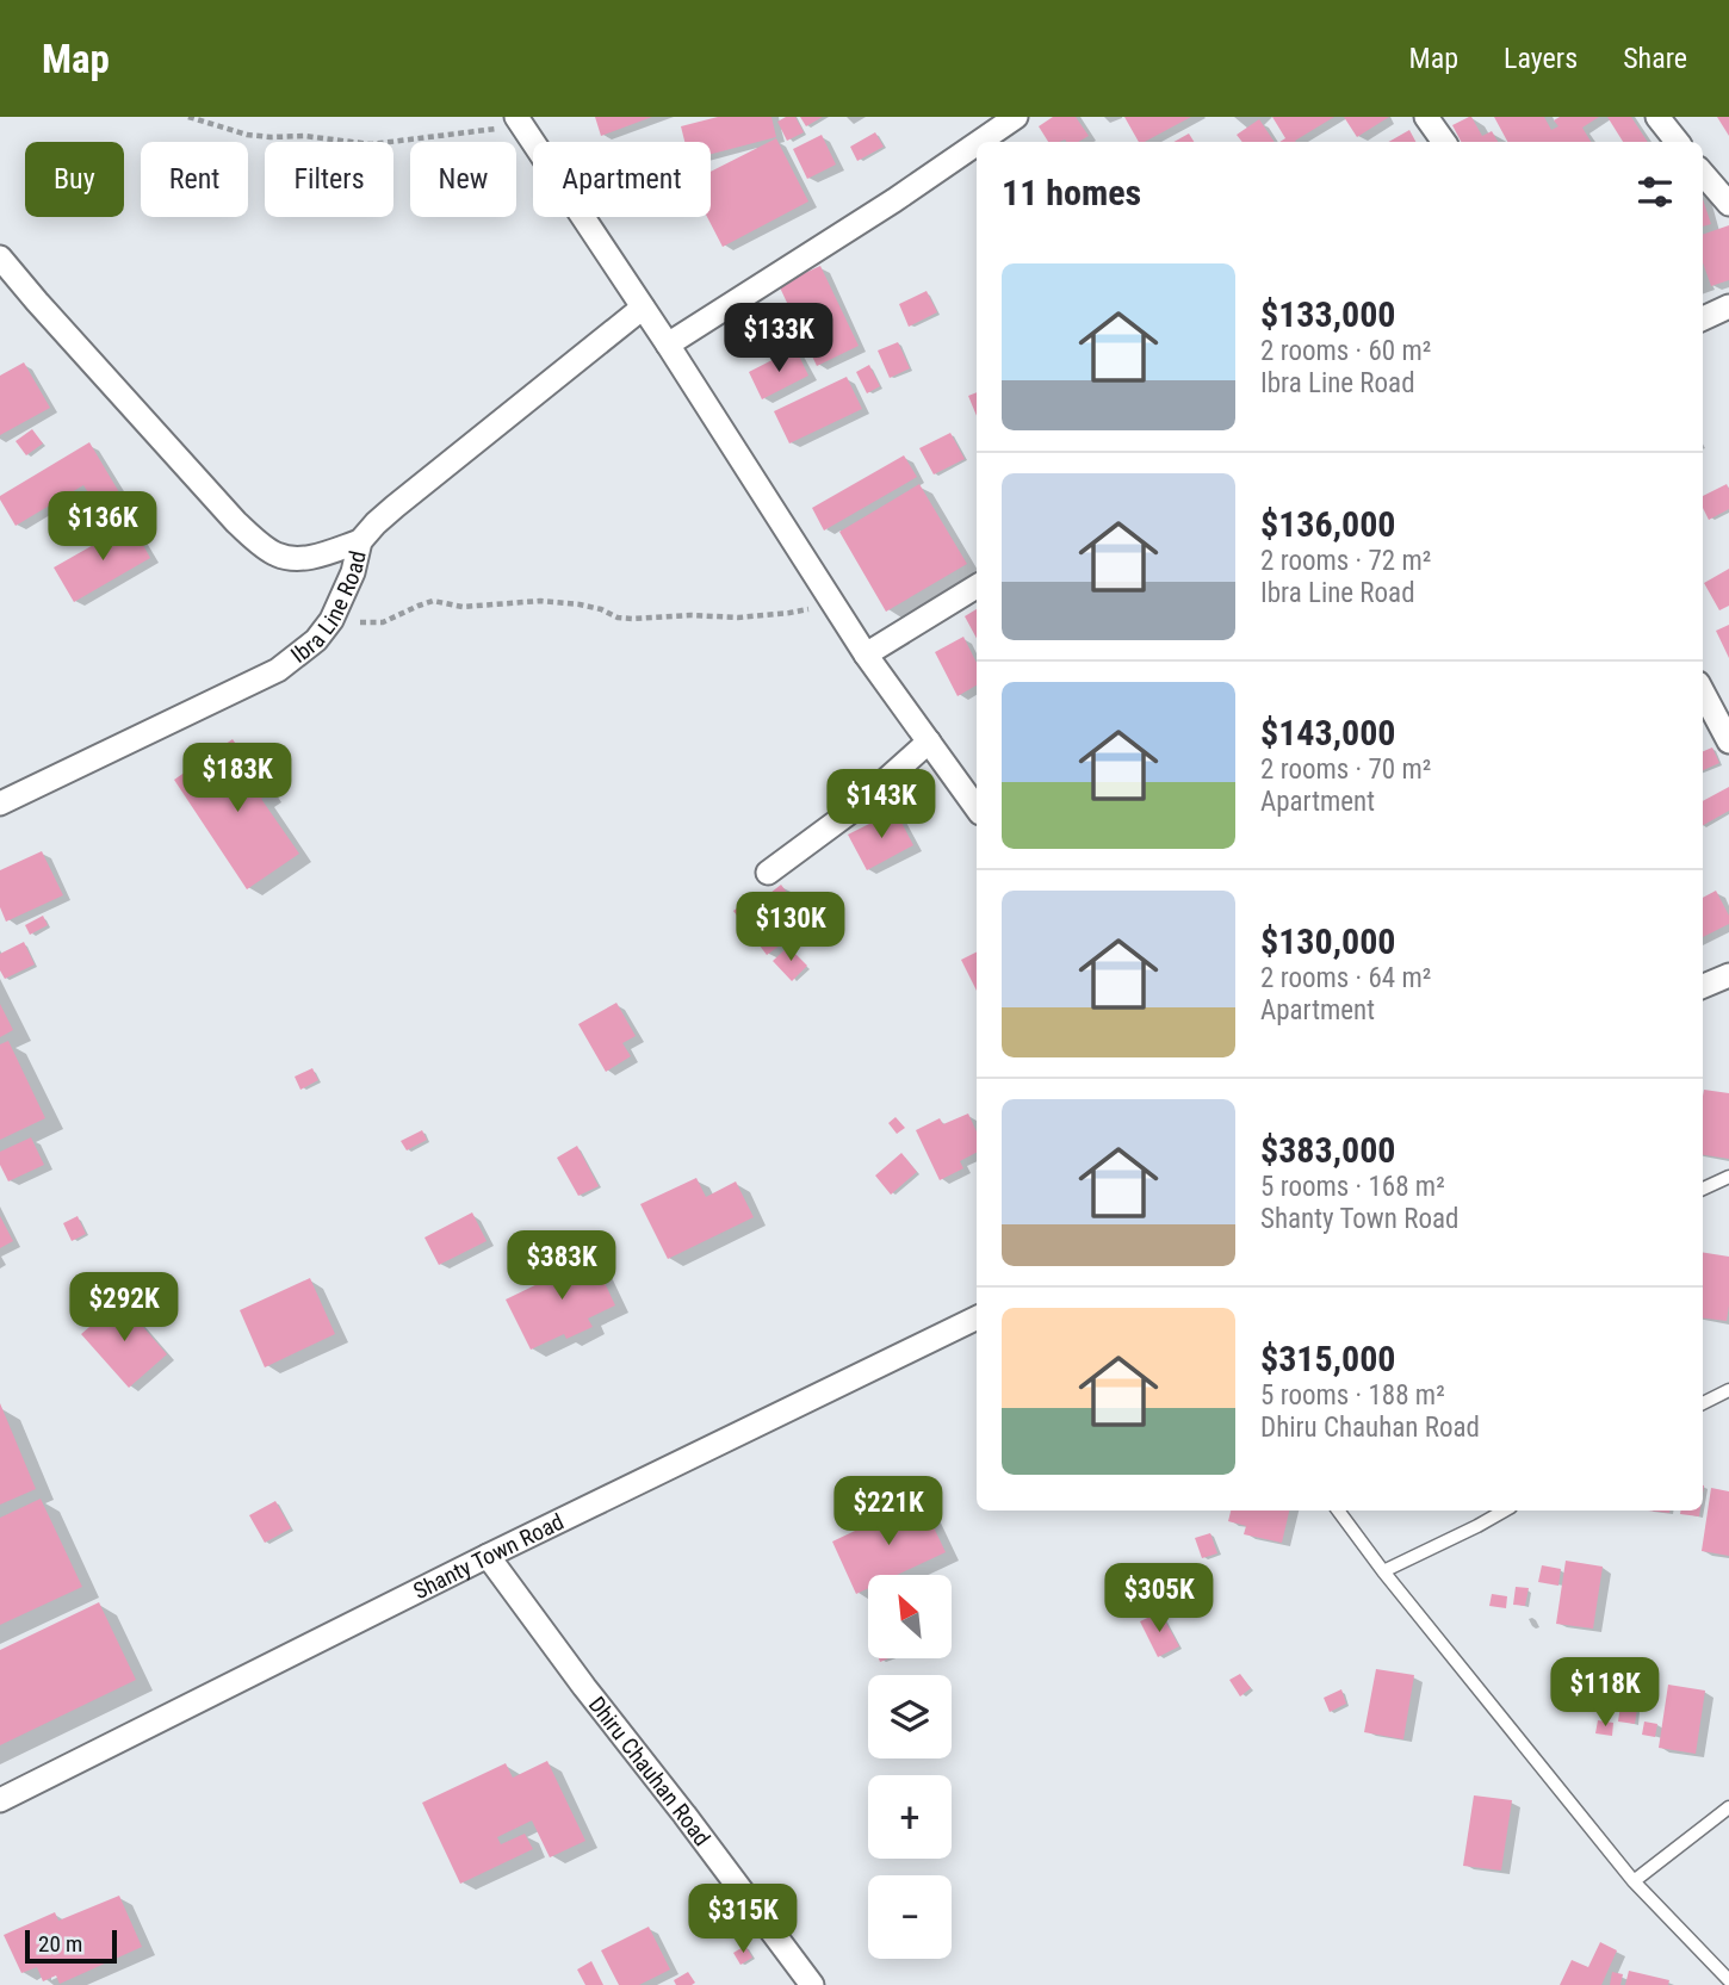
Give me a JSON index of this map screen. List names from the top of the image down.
{
  "streets": {
    "street": ["Ibra Line Road", "Shanty Town Road", "Dhiru Chauhan Road"]
  },
  "crossings": [
    ["Shanty Town Road", "Dhiru Chauhan Road"]
  ],
  "scale_bar": "20 m",
  "north": "top left",
  "page": {
    "header": "Map",
    "nav": ["Map", "Layers", "Share"],
    "chip": [
      "Buy",
      "Rent",
      "Filters",
      "New",
      "Apartment"
    ],
    "heading": "11 homes",
    "list": [
      {
        "name": "$133,000",
        "note": "2 rooms · 60 m² · Ibra Line Road"
      },
      {
        "name": "$136,000",
        "note": "2 rooms · 72 m² · Ibra Line Road"
      },
      {
        "name": "$143,000",
        "note": "2 rooms · 70 m² · Apartment"
      },
      {
        "name": "$130,000",
        "note": "2 rooms · 64 m² · Apartment"
      },
      {
        "name": "$383,000",
        "note": "5 rooms · 168 m² · Shanty Town Road"
      },
      {
        "name": "$315,000",
        "note": "5 rooms · 188 m² · Dhiru Chauhan Road"
      }
    ],
    "price": [
      "$133K",
      "$136K",
      "$183K",
      "$143K",
      "$130K",
      "$383K",
      "$292K",
      "$221K",
      "$305K",
      "$118K",
      "$315K"
    ],
    "map_buttons": ["+", "−"],
    "scale": "20 m"
  }
}
